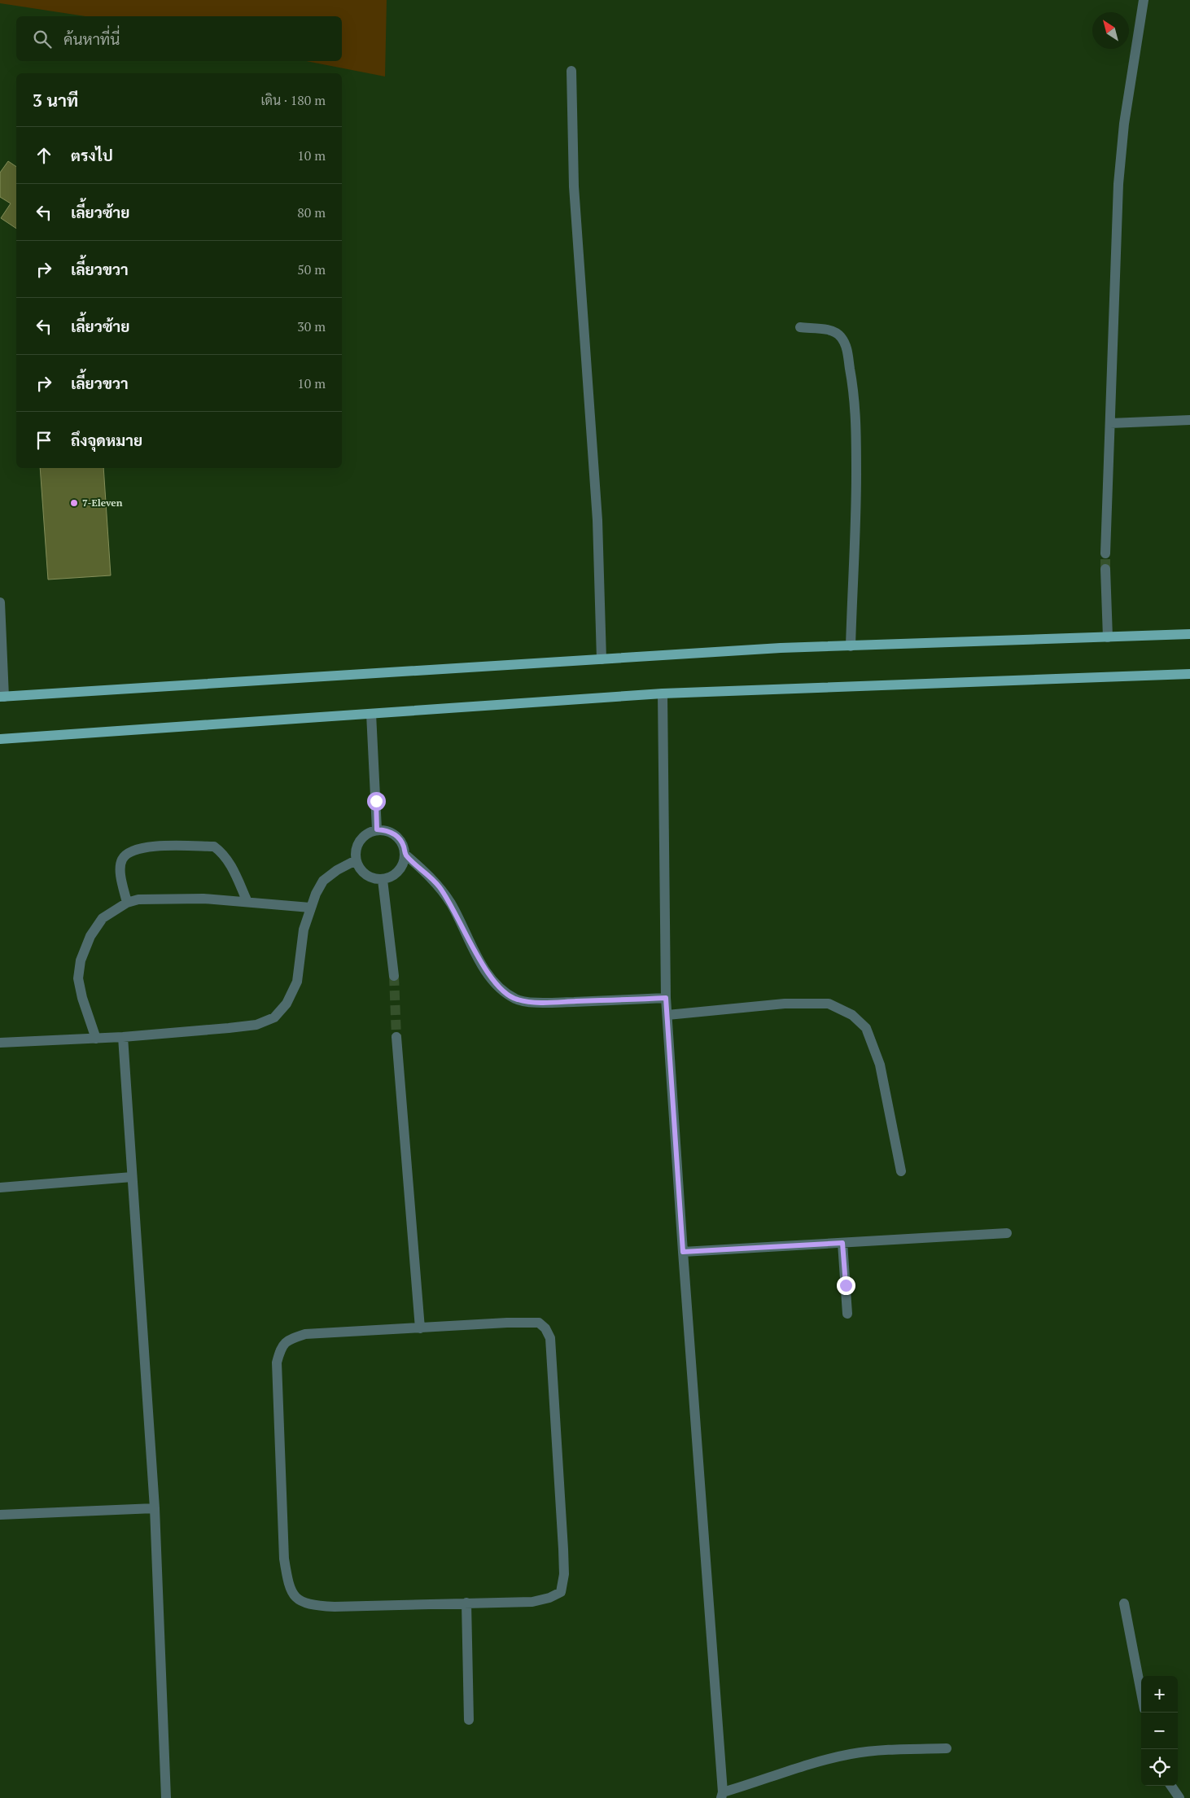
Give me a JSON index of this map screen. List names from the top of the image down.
{
  "places": ["7-Eleven"],
  "north": "top left",
  "page": {
    "search": "ค้นหาที่นี่",
    "heading": ["3 นาที", "เดิน · 180 m"],
    "list": [
      ["ตรงไป", "10 m"],
      ["เลี้ยวซ้าย", "80 m"],
      ["เลี้ยวขวา", "50 m"],
      ["เลี้ยวซ้าย", "30 m"],
      ["เลี้ยวขวา", "10 m"],
      "ถึงจุดหมาย"
    ],
    "map_buttons": ["+", "−"]
  }
}
